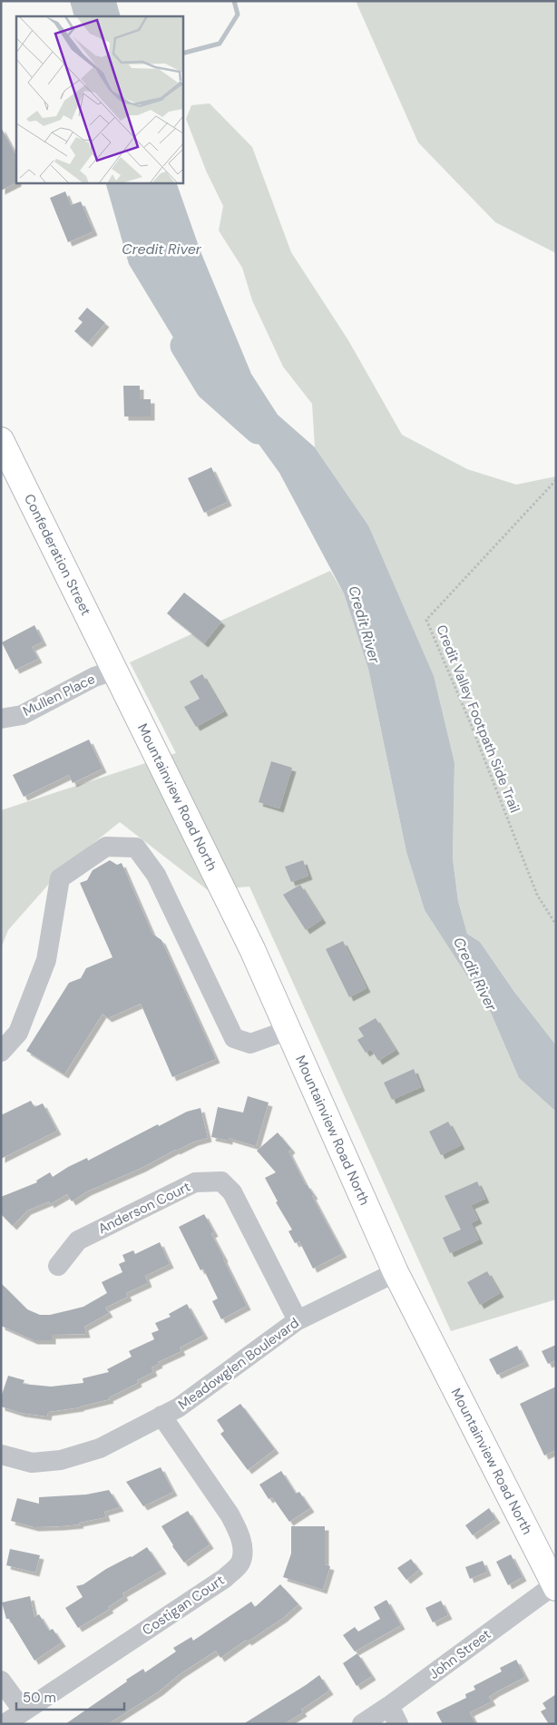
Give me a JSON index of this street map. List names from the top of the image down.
{
  "streets": {
    "main road": ["Confederation Street", "Mountainview Road North"],
    "street": [
      "Mullen Place",
      "Anderson Court",
      "Meadowglen Boulevard",
      "Costigan Court",
      "John Street"
    ],
    "path": ["Credit Valley Footpath Side Trail"]
  },
  "crossings": [
    ["Confederation Street", "Mullen Place"],
    ["Confederation Street", "Mountainview Road North"],
    ["Mullen Place", "Mountainview Road North"],
    ["Mountainview Road North", "Meadowglen Boulevard"],
    ["Mountainview Road North", "John Street"],
    ["Anderson Court", "Meadowglen Boulevard"],
    ["Meadowglen Boulevard", "Costigan Court"]
  ],
  "water": ["Credit River"],
  "scale_bar": "50 m"
}
